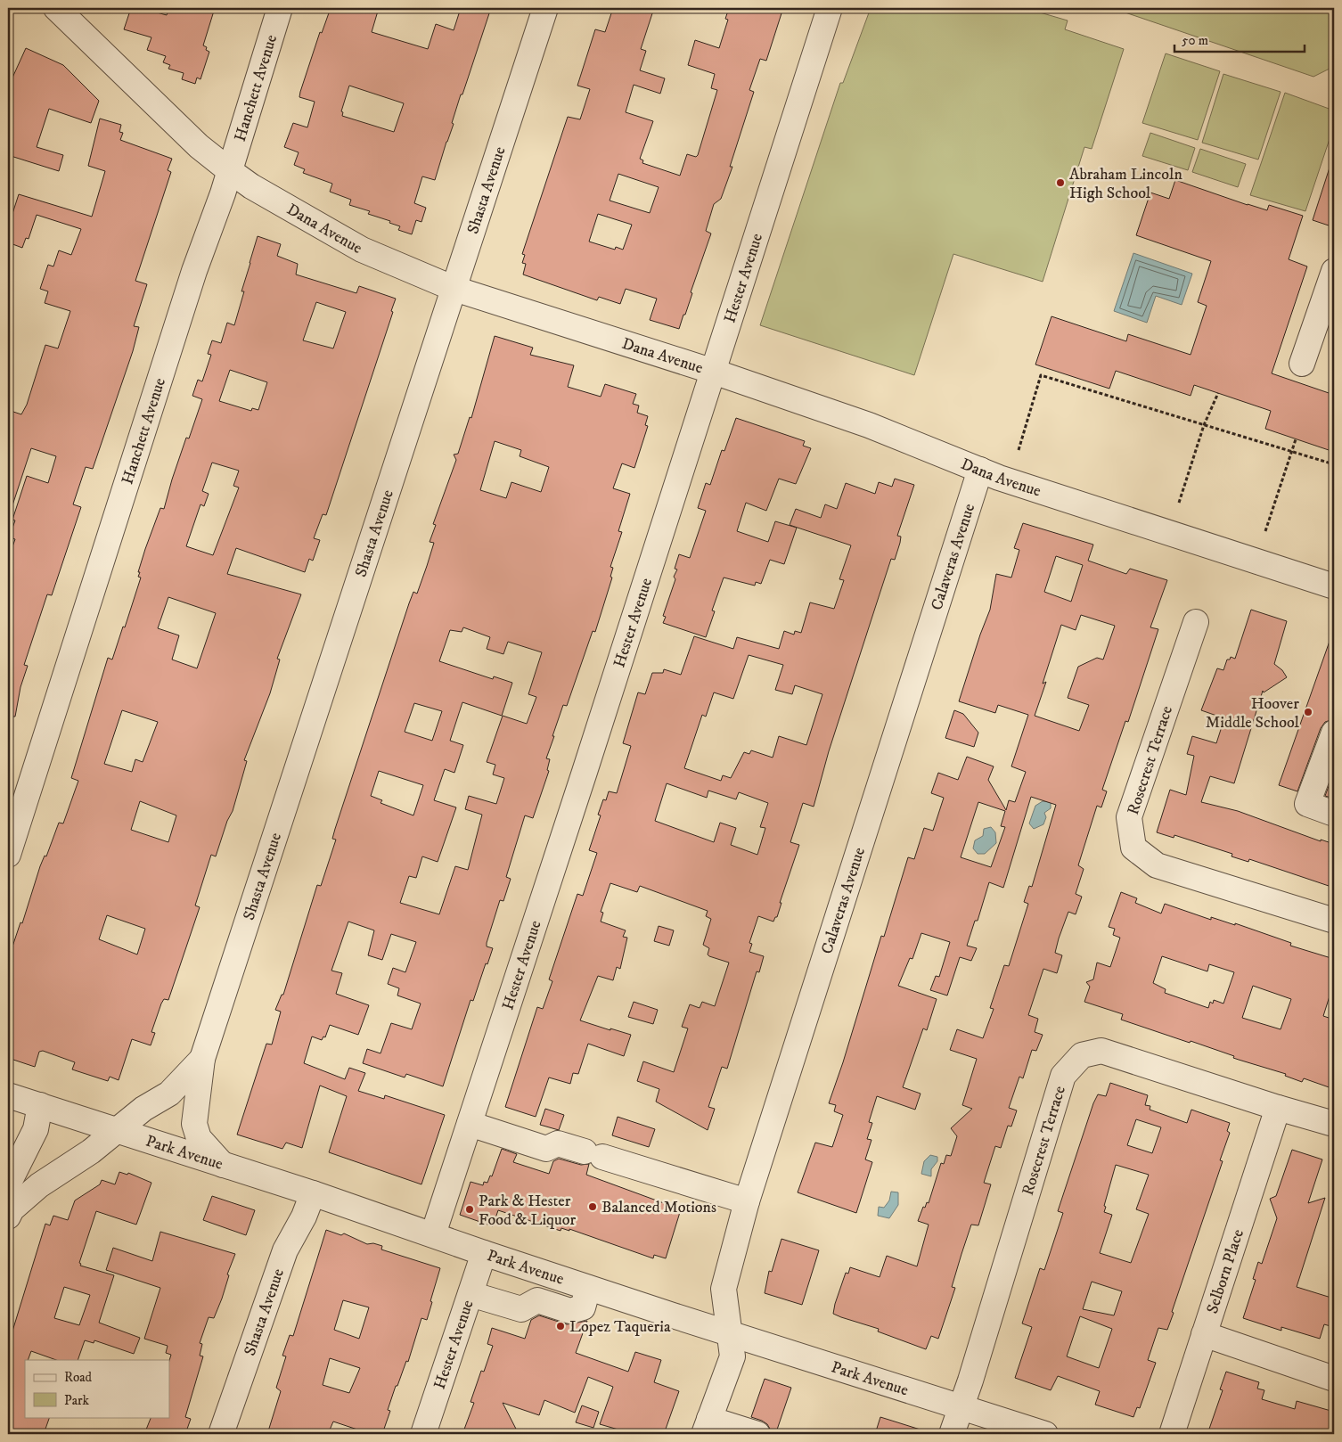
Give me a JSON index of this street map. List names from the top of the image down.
{
  "streets": {
    "street": [
      "Hanchett Avenue",
      "Shasta Avenue",
      "Dana Avenue",
      "Hester Avenue",
      "Calaveras Avenue",
      "Rosecrest Terrace",
      "Park Avenue",
      "Selborn Place"
    ]
  },
  "crossings": [
    ["Hanchett Avenue", "Dana Avenue"],
    ["Shasta Avenue", "Dana Avenue"],
    ["Shasta Avenue", "Park Avenue"],
    ["Dana Avenue", "Hester Avenue"],
    ["Dana Avenue", "Calaveras Avenue"],
    ["Hester Avenue", "Park Avenue"],
    ["Calaveras Avenue", "Park Avenue"],
    ["Rosecrest Terrace", "Park Avenue"],
    ["Rosecrest Terrace", "Selborn Place"]
  ],
  "places": [
    "Abraham Lincoln High School",
    "Hoover Middle School",
    "Balanced Motions",
    "Park & Hester Food & Liquor",
    "Lopez Taqueria"
  ],
  "legend": ["Road", "Park"],
  "scale_bar": "50 m"
}
